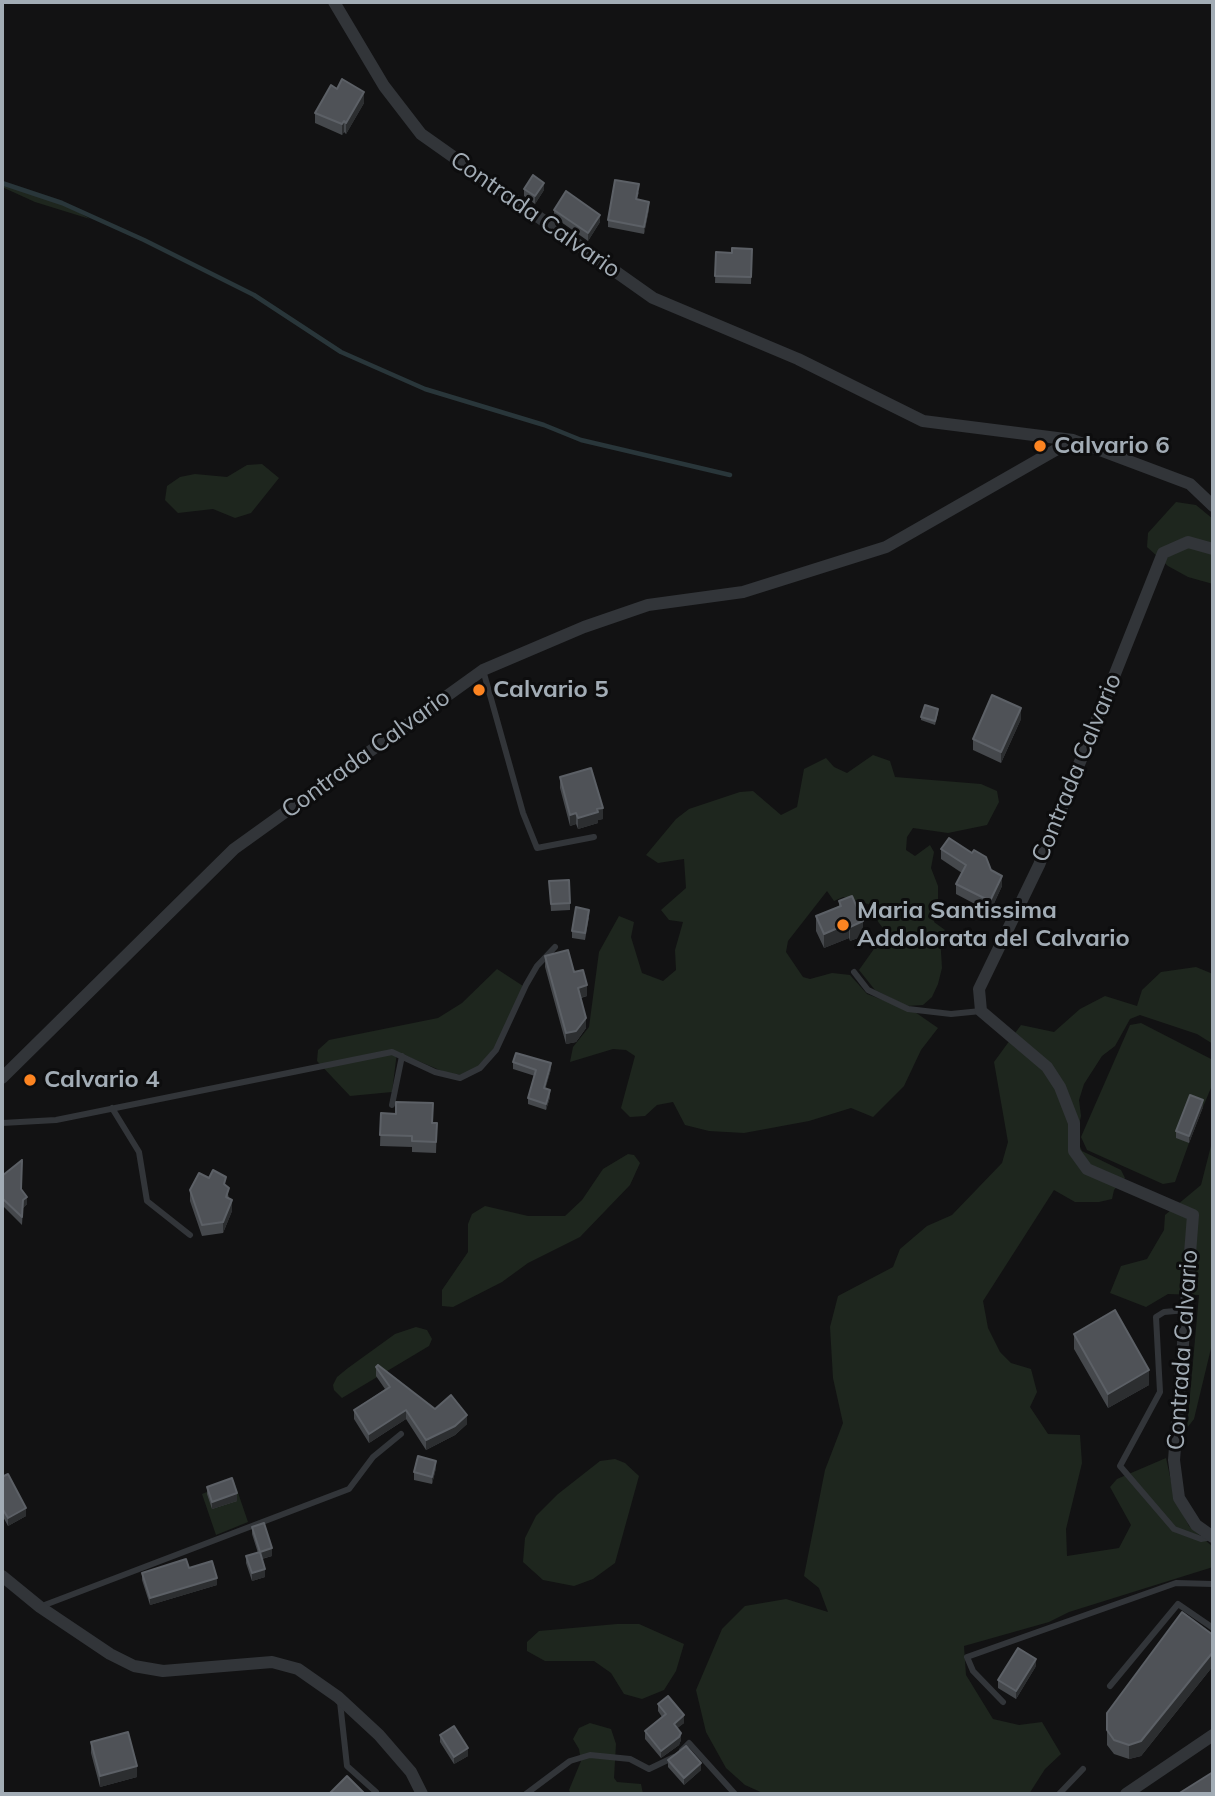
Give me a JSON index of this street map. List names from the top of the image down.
{
  "streets": {
    "street": ["Contrada Calvario"]
  },
  "places": [
    "Calvario 6",
    "Calvario 5",
    "Maria Santissima Addolorata del Calvario",
    "Calvario 4"
  ]
}
